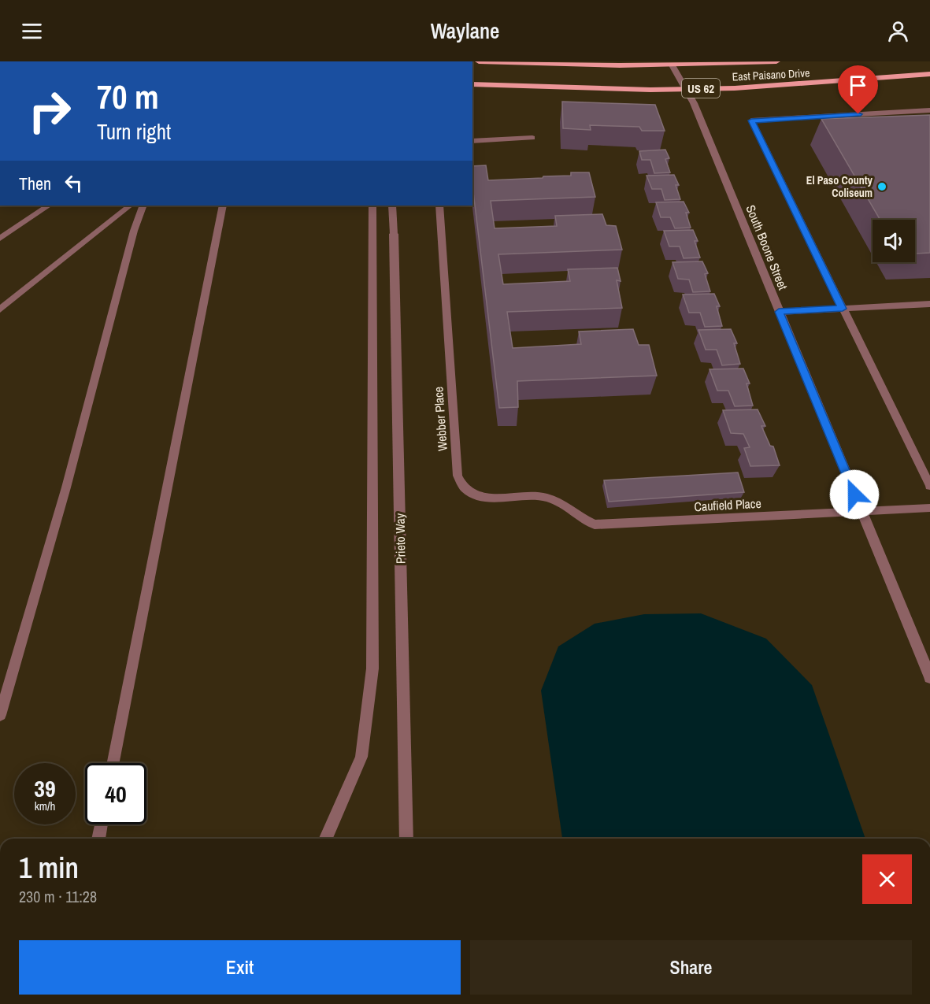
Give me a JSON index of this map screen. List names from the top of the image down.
{
  "streets": {
    "main road": ["East Paisano Drive", "US 62"],
    "street": ["South Boone Street", "Prieto Way"],
    "lane": ["Webber Place", "Caufield Place"]
  },
  "crossings": [
    ["East Paisano Drive", "South Boone Street"],
    ["South Boone Street", "Caufield Place"],
    ["Webber Place", "Caufield Place"]
  ],
  "places": ["El Paso County Coliseum"],
  "page": {
    "header": "Waylane",
    "turn": ["70 m", "Turn right"],
    "then": "Then",
    "speed": "39 km/h",
    "limit": "40",
    "heading": ["1 min", "230 m · 11:28"],
    "buttons": ["Exit", "Share"]
  }
}
